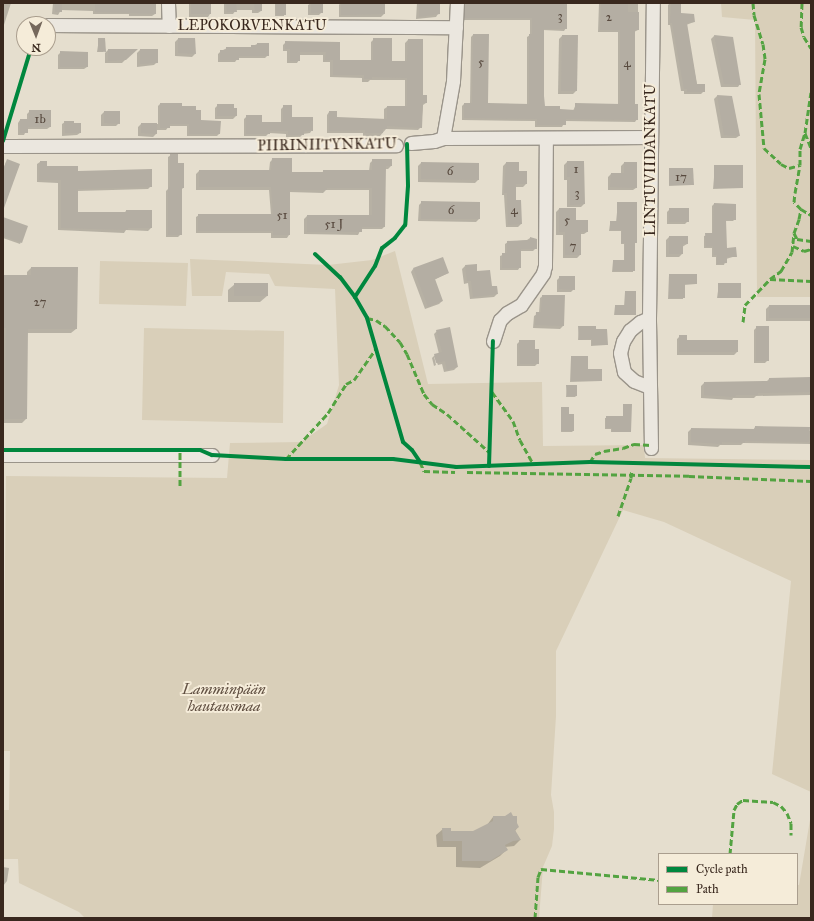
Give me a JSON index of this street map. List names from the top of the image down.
{
  "streets": {
    "street": ["LEPOKORVENKATU", "PIIRINIITYNKATU", "LINTUVIIDANKATU"]
  },
  "crossings": [
    ["PIIRINIITYNKATU", "LINTUVIIDANKATU"]
  ],
  "parks": ["Lamminpään hautausmaa"],
  "house_numbers": [
    "3",
    "2",
    "5",
    "4",
    "1b",
    "1",
    "6",
    "17",
    "3",
    "6",
    "4",
    "51",
    "5",
    "51 J",
    "7",
    "27"
  ],
  "legend": ["Cycle path", "Path"],
  "north": "bottom"
}
